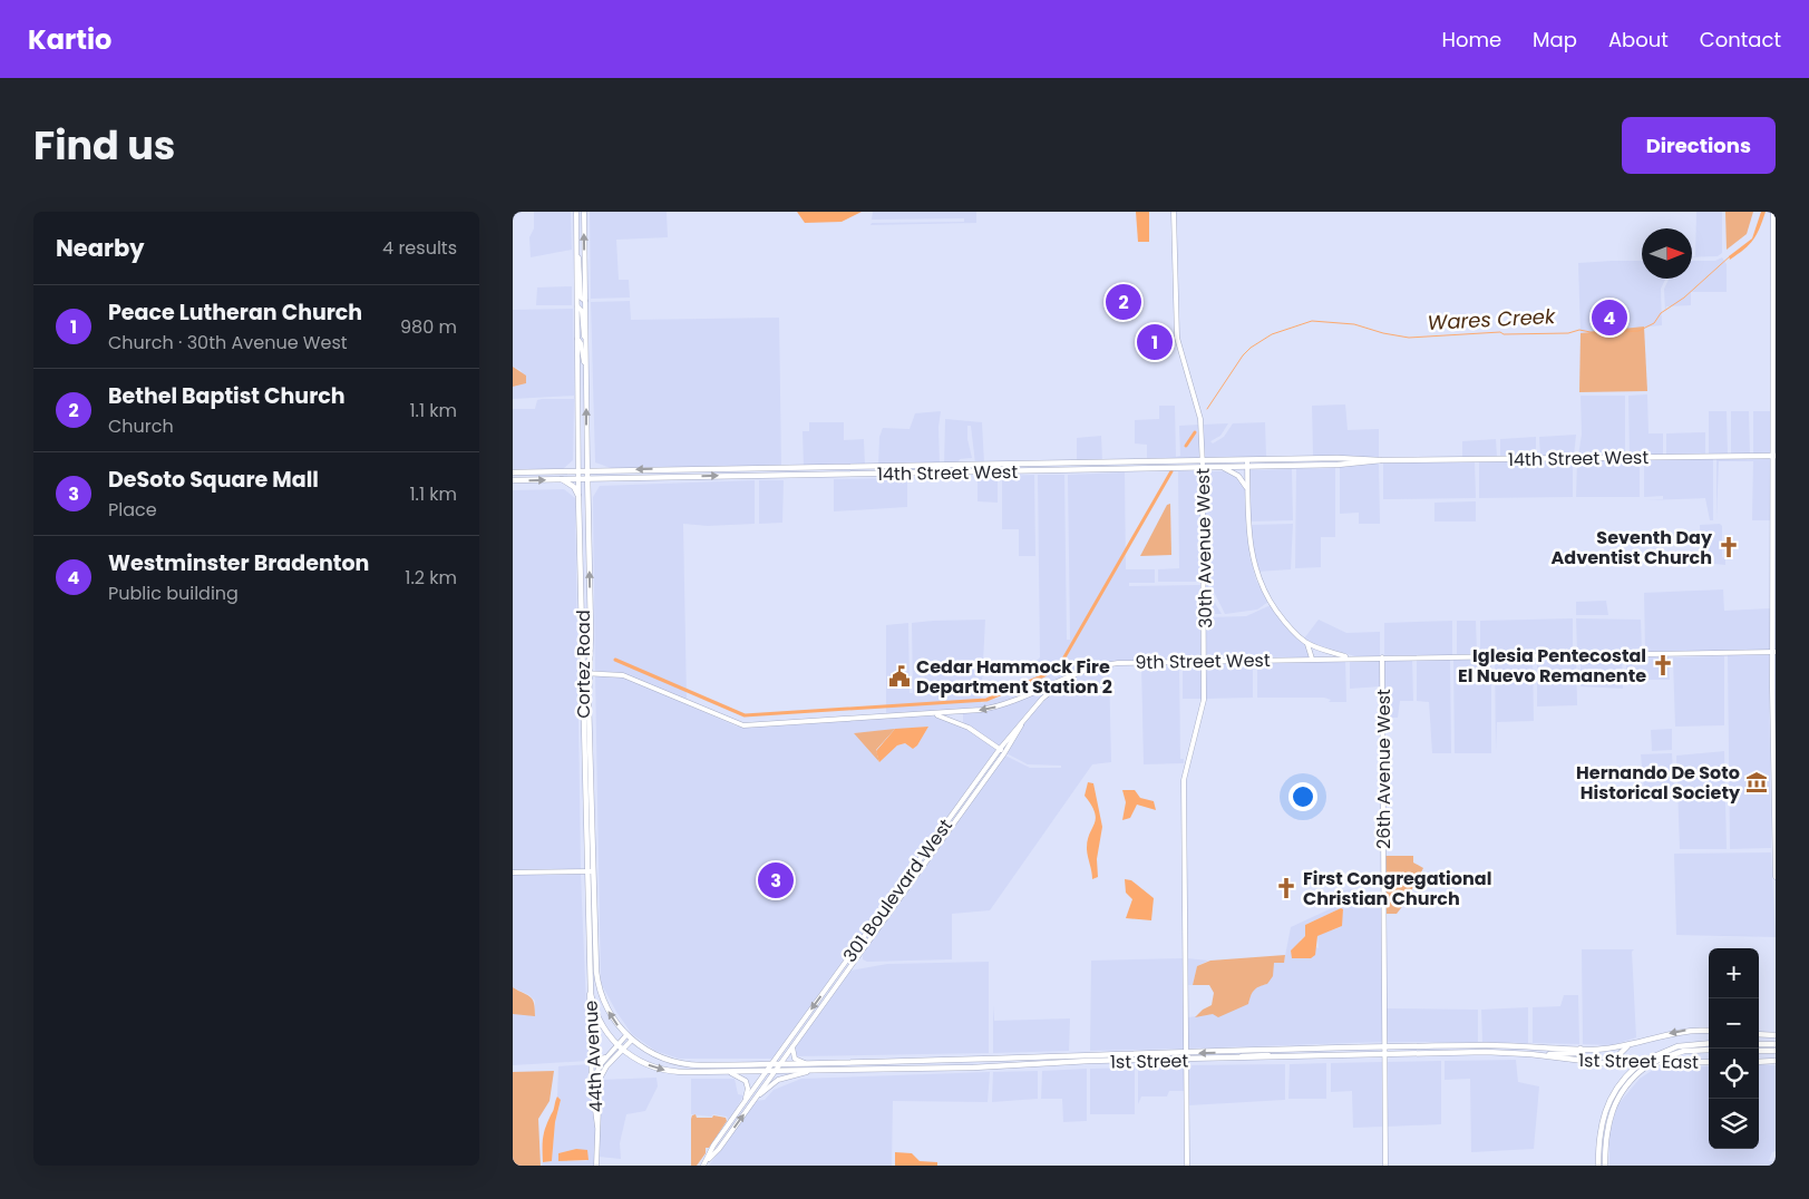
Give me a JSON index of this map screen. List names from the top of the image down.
{
  "streets": {
    "main road": [
      "14th Street West",
      "30th Avenue West",
      "9th Street West",
      "Cortez Road",
      "26th Avenue West",
      "301 Boulevard West",
      "44th Avenue",
      "1st Street",
      "1st Street East"
    ]
  },
  "crossings": [
    ["14th Street West", "30th Avenue West"],
    ["14th Street West", "Cortez Road"],
    ["30th Avenue West", "9th Street West"],
    ["30th Avenue West", "1st Street"],
    ["9th Street West", "Cortez Road"],
    ["9th Street West", "26th Avenue West"],
    ["9th Street West", "301 Boulevard West"],
    ["Cortez Road", "301 Boulevard West"],
    ["Cortez Road", "44th Avenue"],
    ["Cortez Road", "1st Street"],
    ["26th Avenue West", "1st Street"],
    ["301 Boulevard West", "1st Street"],
    ["1st Street", "1st Street East"]
  ],
  "water": ["Wares Creek"],
  "places": {
    "church": ["Seventh Day Adventist Church", "Iglesia Pentecostal El Nuevo Remanente", "First Congregational Christian Church"],
    "public building": ["Cedar Hammock Fire Department Station 2"],
    "museum": ["Hernando De Soto Historical Society"]
  },
  "north": "right",
  "page": {
    "header": "Kartio",
    "nav": [
      "Home",
      "Map",
      "About",
      "Contact"
    ],
    "title": "Find us",
    "buttons": "Directions",
    "heading": ["Nearby", "4 results"],
    "pins": [
      "2",
      "4",
      "1",
      "3"
    ],
    "list": [
      {
        "mark": "1",
        "name": "Peace Lutheran Church",
        "note": "Church · 30th Avenue West",
        "value": "980 m"
      },
      {
        "mark": "2",
        "name": "Bethel Baptist Church",
        "note": "Church",
        "value": "1.1 km"
      },
      {
        "mark": "3",
        "name": "DeSoto Square Mall",
        "note": "Place",
        "value": "1.1 km"
      },
      {
        "mark": "4",
        "name": "Westminster Bradenton",
        "note": "Public building",
        "value": "1.2 km"
      }
    ],
    "map_buttons": ["+", "−"]
  }
}
